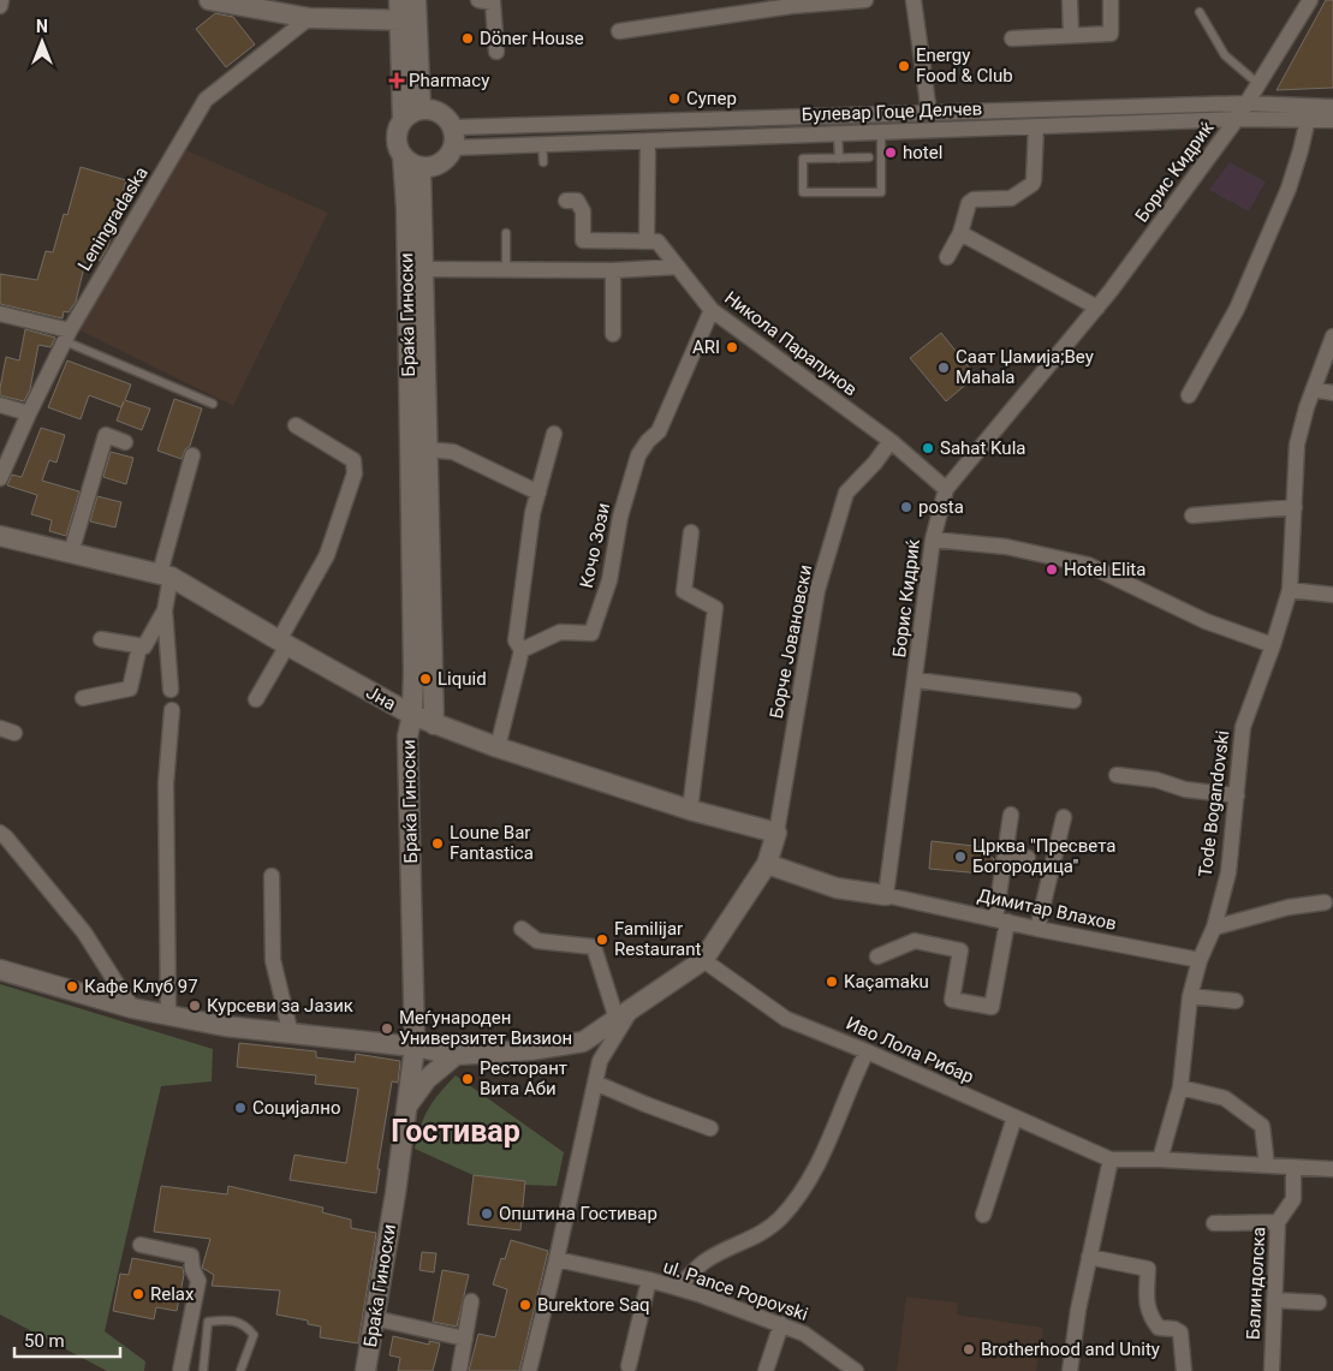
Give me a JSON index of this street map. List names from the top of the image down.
{
  "streets": {
    "street": [
      "Булевар Гоце Делчев",
      "Борис Кидриќ",
      "Leningradaska",
      "Браќа Гиноски",
      "Никола Парапунов",
      "Кочо Зози",
      "Борче Јовановски",
      "Јна",
      "Tode Bogandovski",
      "Димитар Влахов",
      "Иво Лола Рибар",
      "Балиндолска",
      "ul. Pance Popovski"
    ]
  },
  "crossings": [
    ["Булевар Гоце Делчев", "Борис Кидриќ"],
    ["Булевар Гоце Делчев", "Браќа Гиноски"],
    ["Борис Кидриќ", "Никола Парапунов"],
    ["Борис Кидриќ", "Димитар Влахов"],
    ["Браќа Гиноски", "Јна"],
    ["Никола Парапунов", "Кочо Зози"],
    ["Никола Парапунов", "Борче Јовановски"],
    ["Борче Јовановски", "Јна"],
    ["Tode Bogandovski", "Димитар Влахов"]
  ],
  "districts": ["Гостивар"],
  "places": {
    "other": [
      "Döner House",
      "Energy Food & Club",
      "Супер",
      "hotel",
      "ARI",
      "Саат Џамија;Bey Mahala",
      "Sahat Kula",
      "posta",
      "Hotel Elita",
      "Liquid",
      "Loune Bar Fantastica",
      "Црква \"Пресвета Богородица\"",
      "Familijar Restaurant",
      "Kaçamaku",
      "Кафе Клуб 97",
      "Курсеви за Јазик",
      "Меѓународен Универзитет Визион",
      "Ресторант Вита Аби",
      "Социјално",
      "Општина Гостивар",
      "Relax",
      "Burektore Saq",
      "Brotherhood and Unity"
    ],
    "health": ["Pharmacy"]
  },
  "scale_bar": "50 m",
  "north": "top"
}
